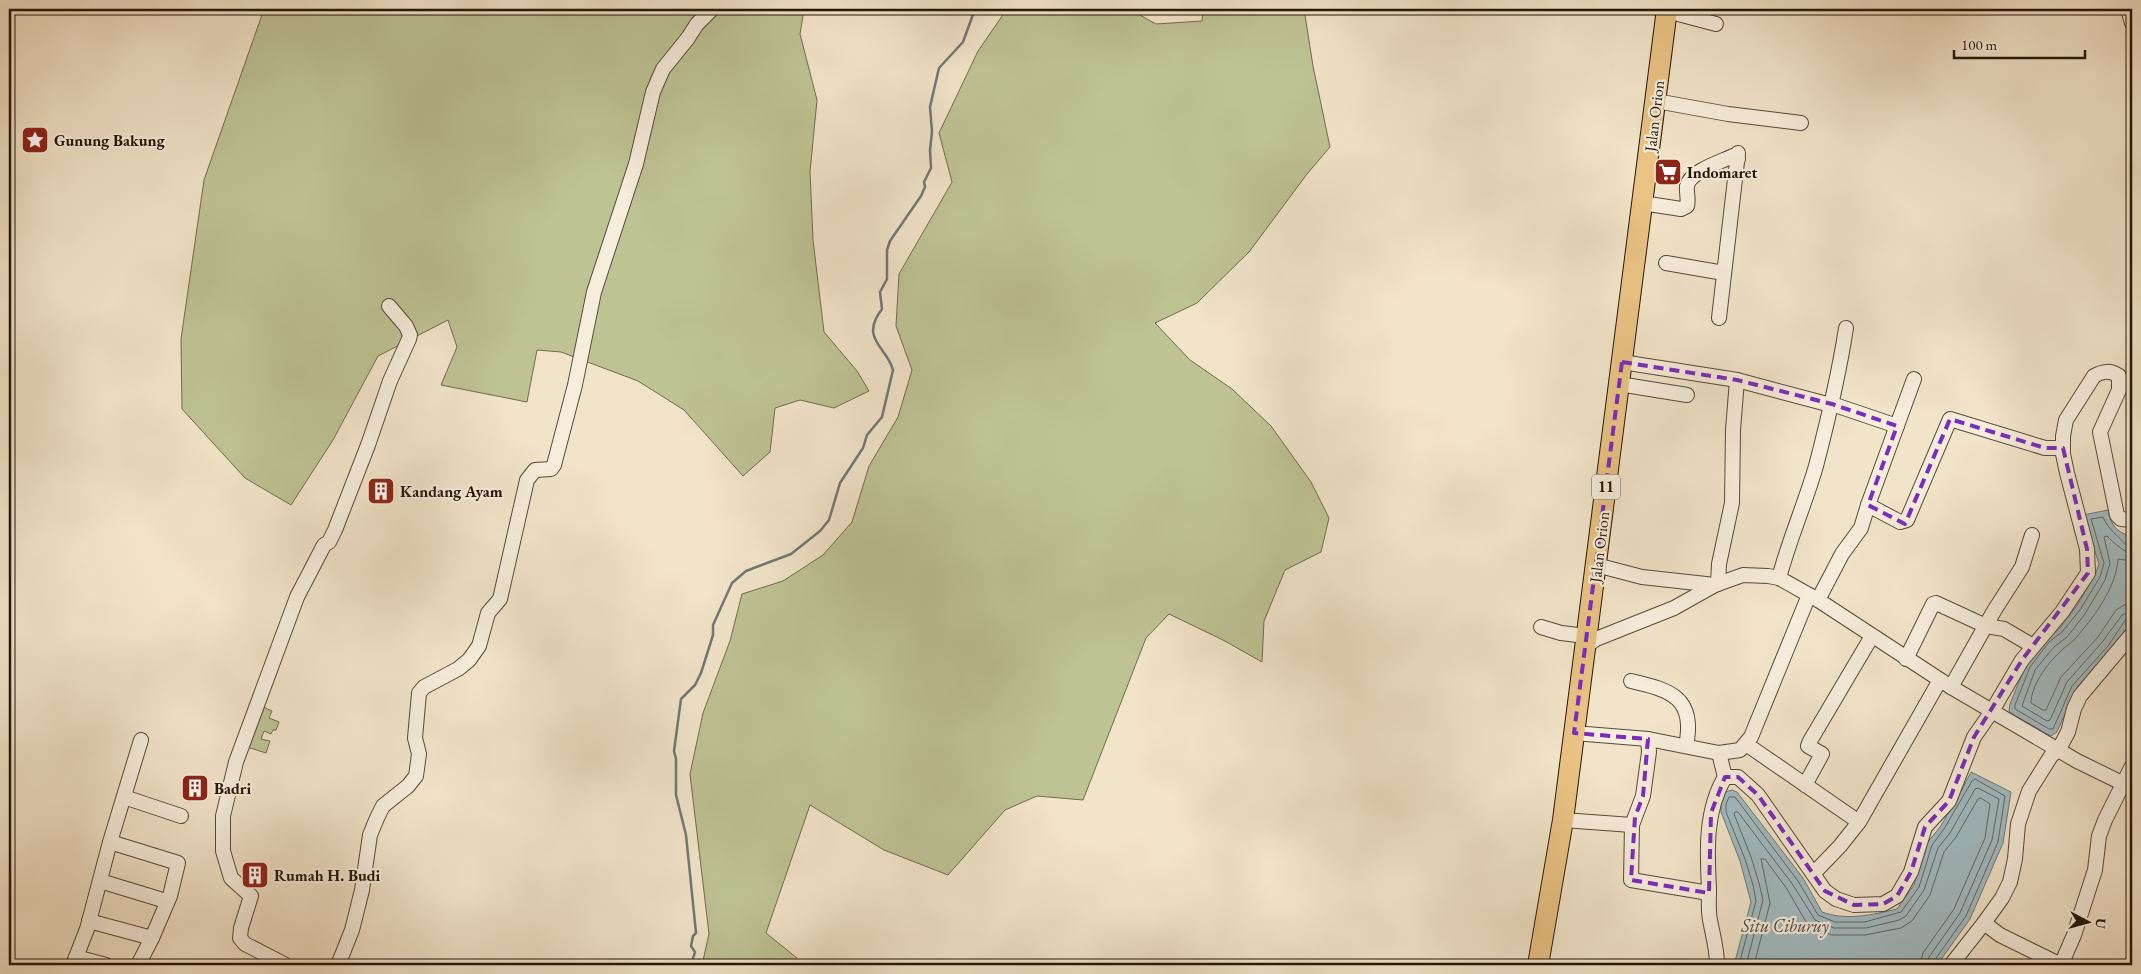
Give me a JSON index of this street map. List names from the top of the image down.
{
  "streets": {
    "highway": ["Jalan Orion", "11"]
  },
  "water": ["Situ Ciburuy"],
  "places": {
    "place": ["Gunung Bakung"],
    "supermarket": ["Indomaret"],
    "building": ["Kandang Ayam", "Badri", "Rumah H. Budi"]
  },
  "scale_bar": "100 m",
  "north": "right"
}
